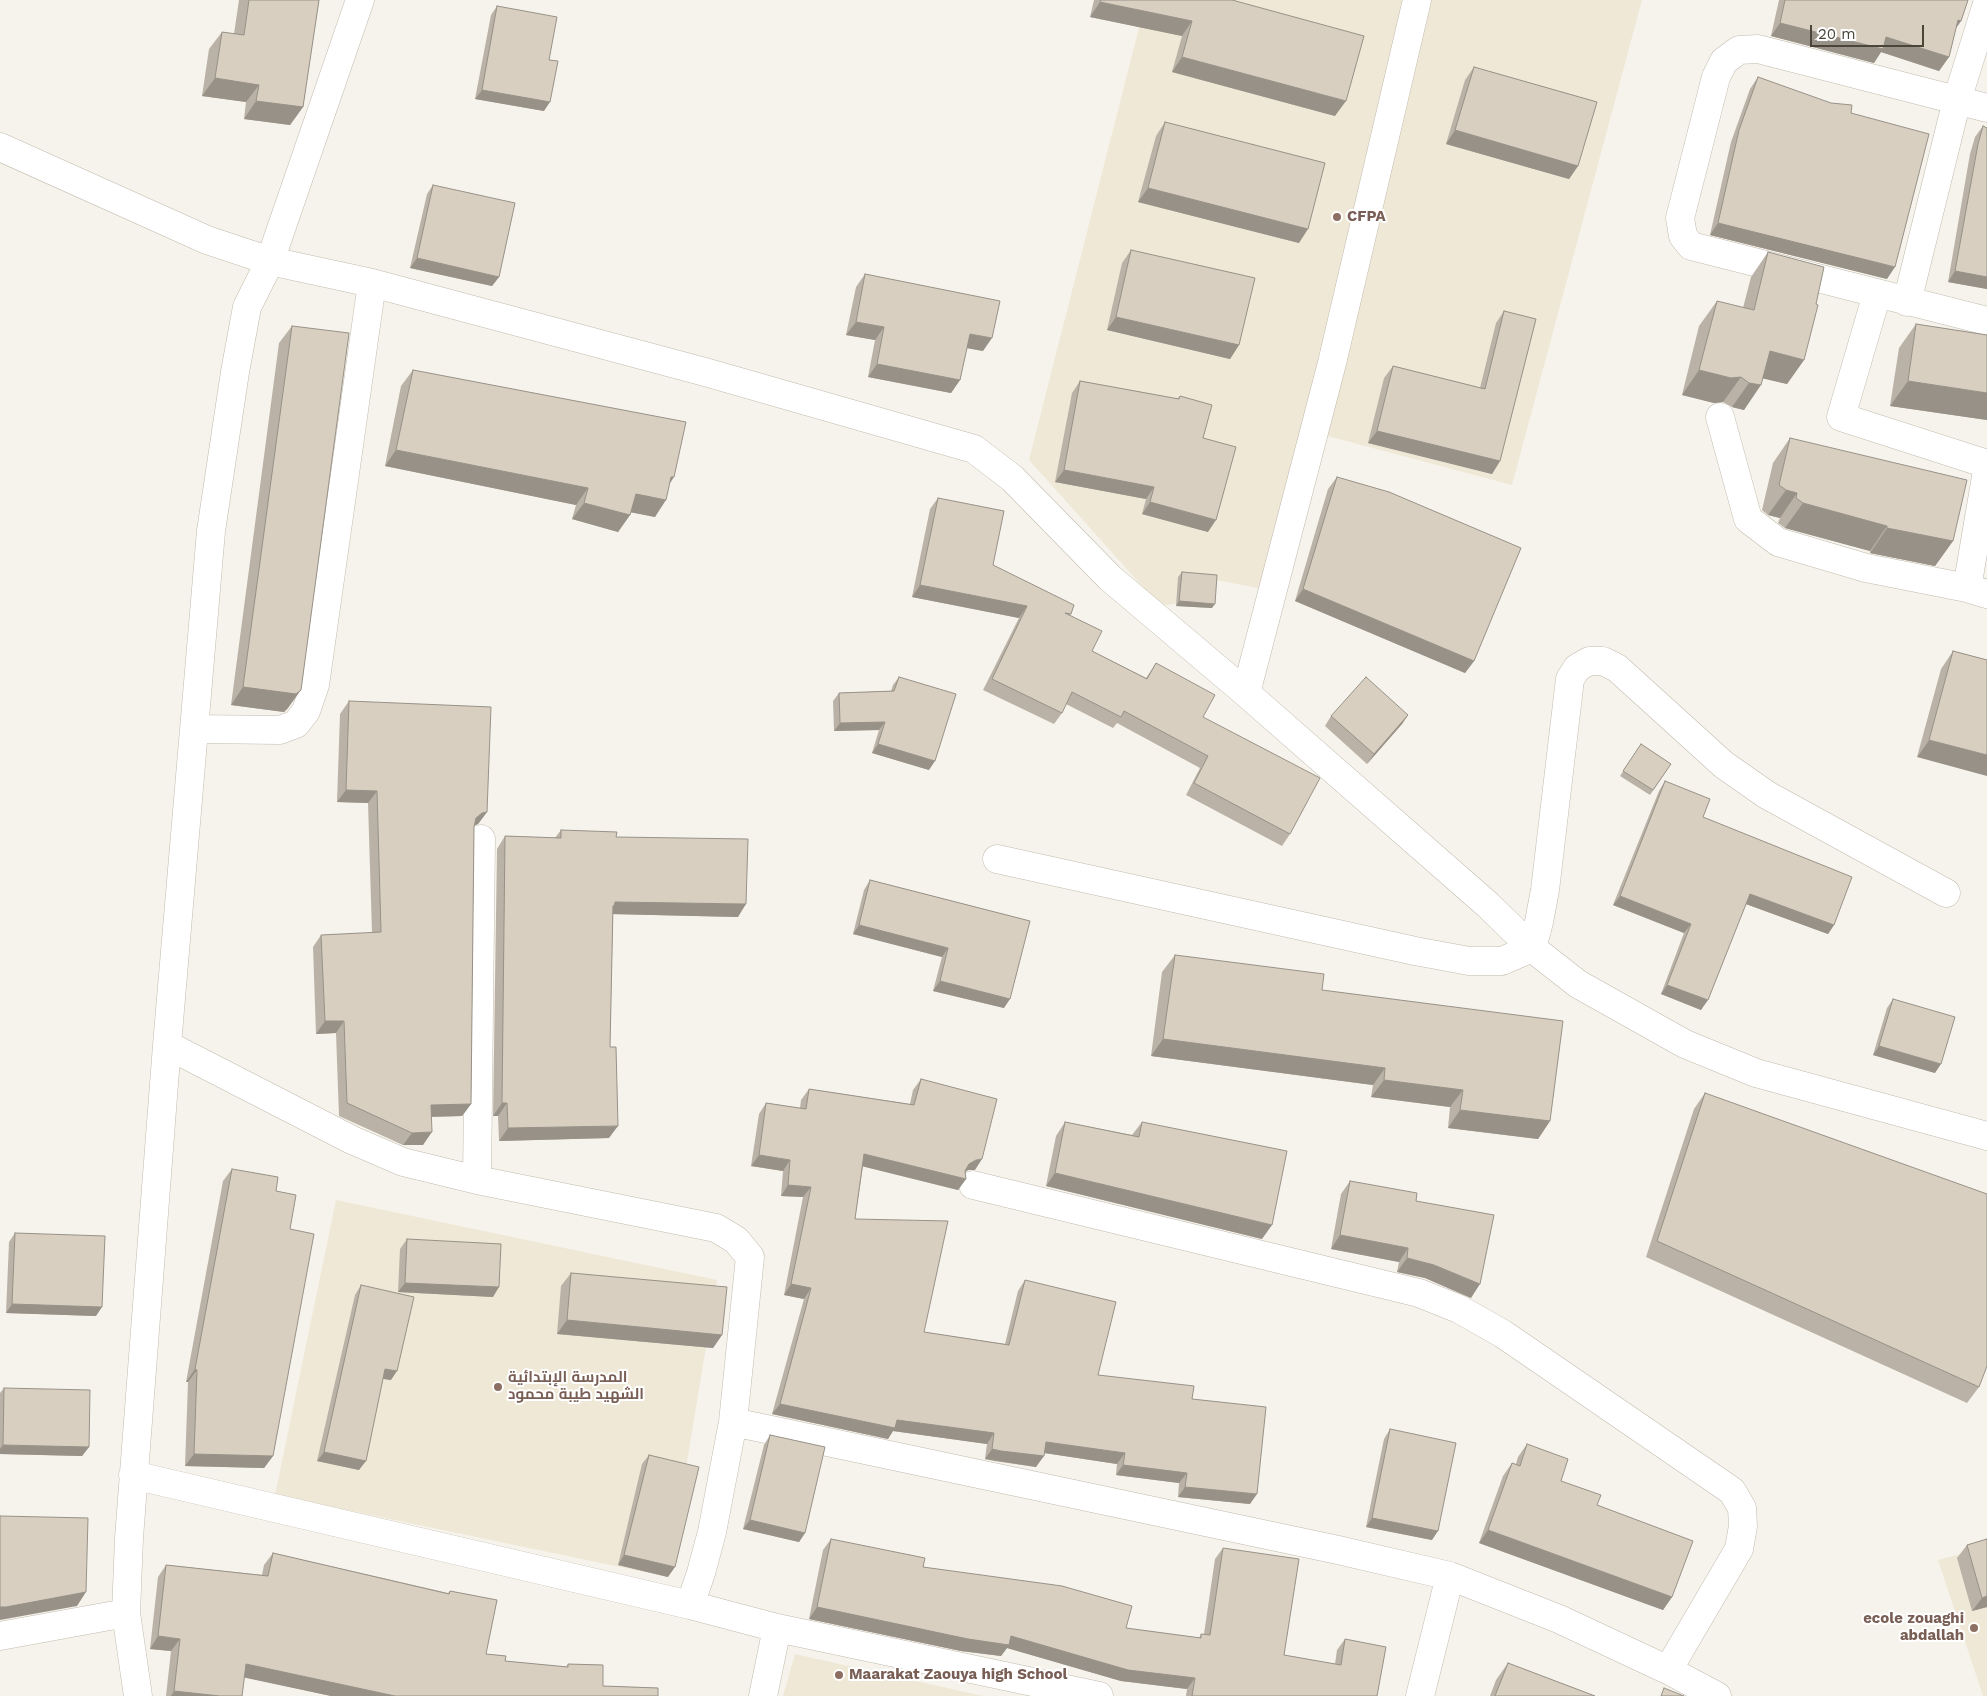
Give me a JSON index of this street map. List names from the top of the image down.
{
  "places": [
    "CFPA",
    "المدرسة الإبتدائية الشهيد طيبة محمود",
    "ecole zouaghi abdallah",
    "Maarakat Zaouya high School"
  ],
  "scale_bar": "20 m"
}
